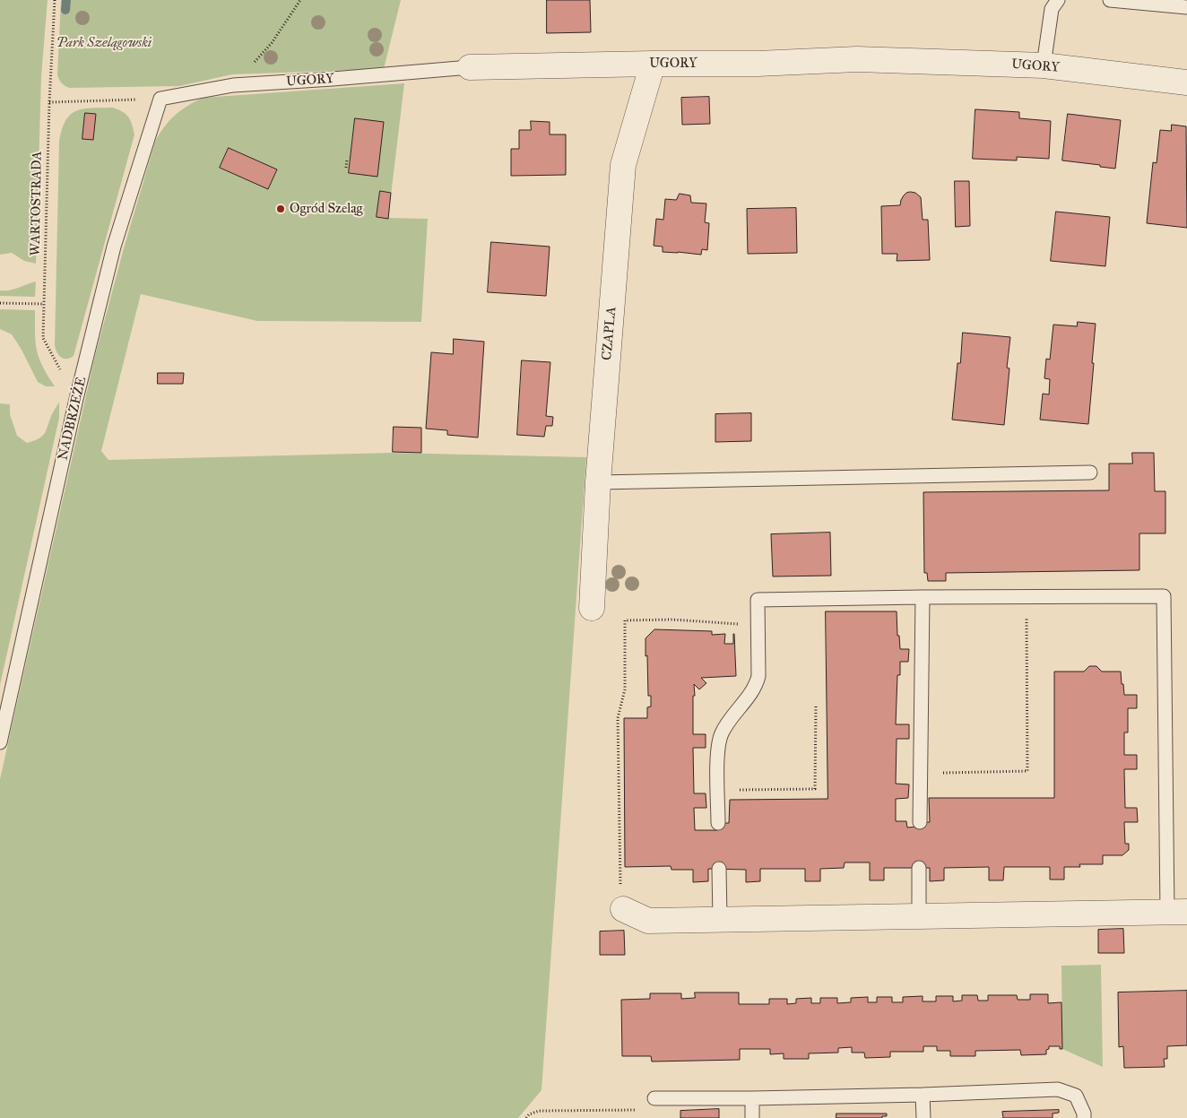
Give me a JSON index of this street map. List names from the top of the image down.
{
  "streets": {
    "street": ["UGORY", "CZAPLA"],
    "lane": ["NADBRZEŻE"],
    "path": ["WARTOSTRADA"]
  },
  "crossings": [
    ["UGORY", "CZAPLA"],
    ["UGORY", "NADBRZEŻE"],
    ["WARTOSTRADA", "NADBRZEŻE"]
  ],
  "parks": ["Park Szelągowski"],
  "places": ["Ogród Szeląg"]
}
